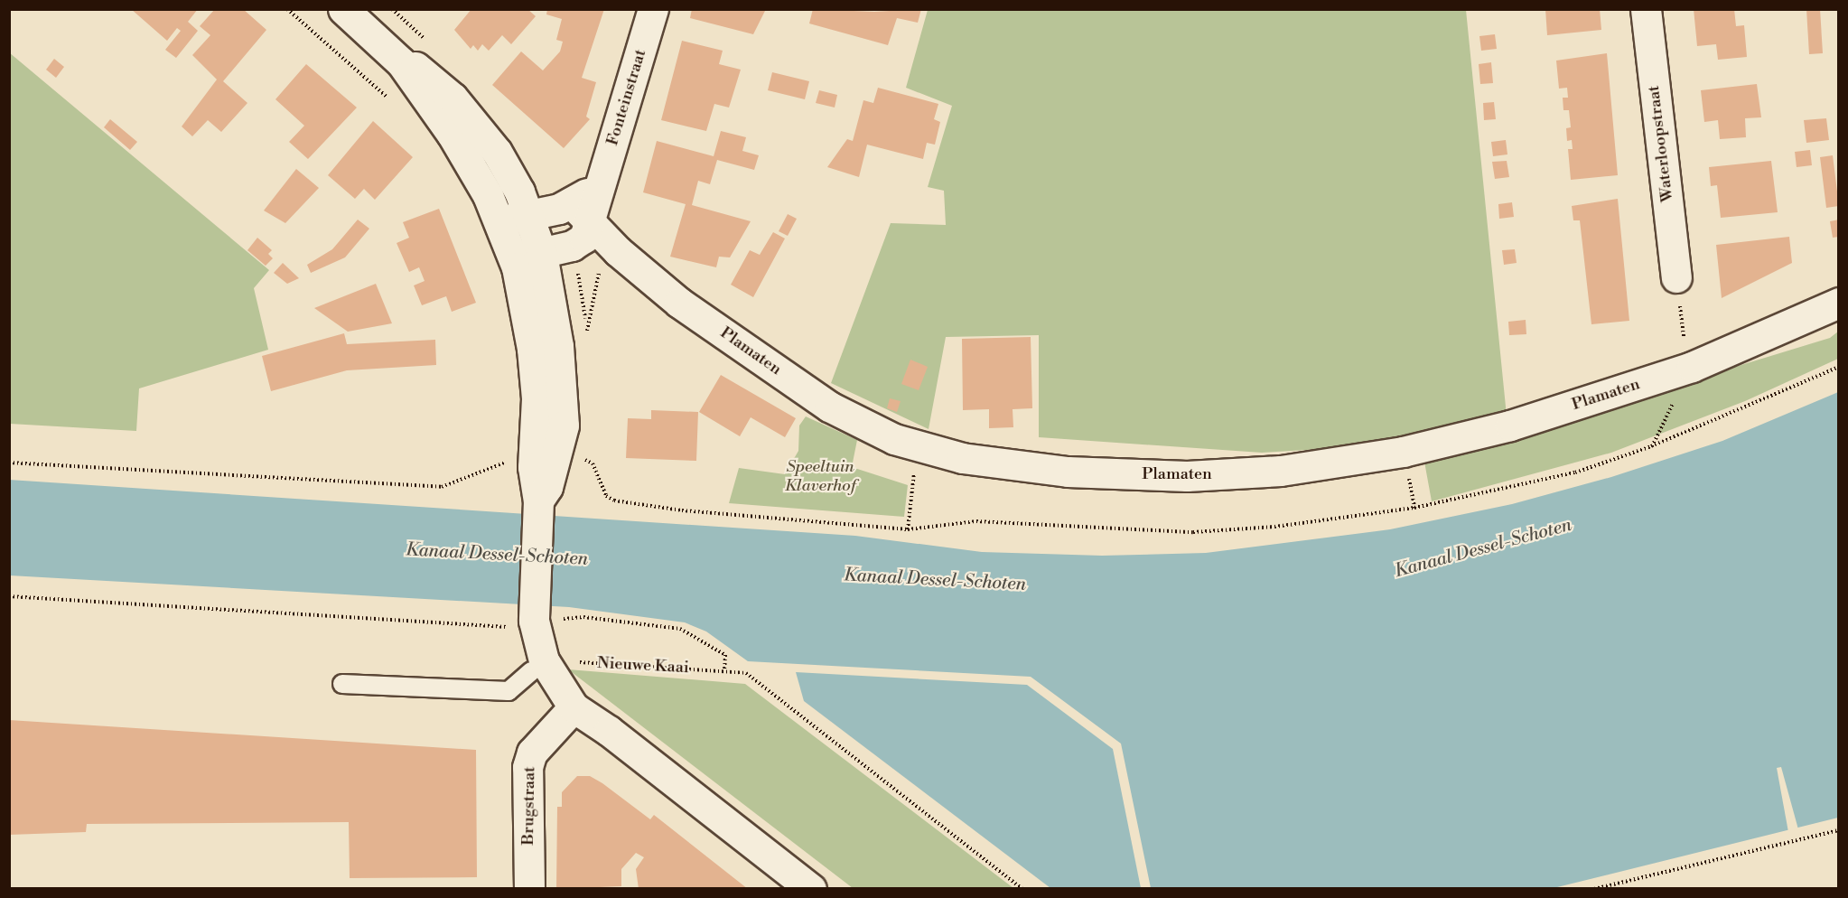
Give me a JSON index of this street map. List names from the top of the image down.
{
  "streets": {
    "street": [
      "Fonteinstraat",
      "Waterloopstraat",
      "Plamaten",
      "Brugstraat"
    ],
    "path": ["Nieuwe Kaai"]
  },
  "crossings": [
    ["Fonteinstraat", "Plamaten"]
  ],
  "water": ["Kanaal Dessel-Schoten"],
  "parks": ["Speeltuin Klaverhof"]
}
